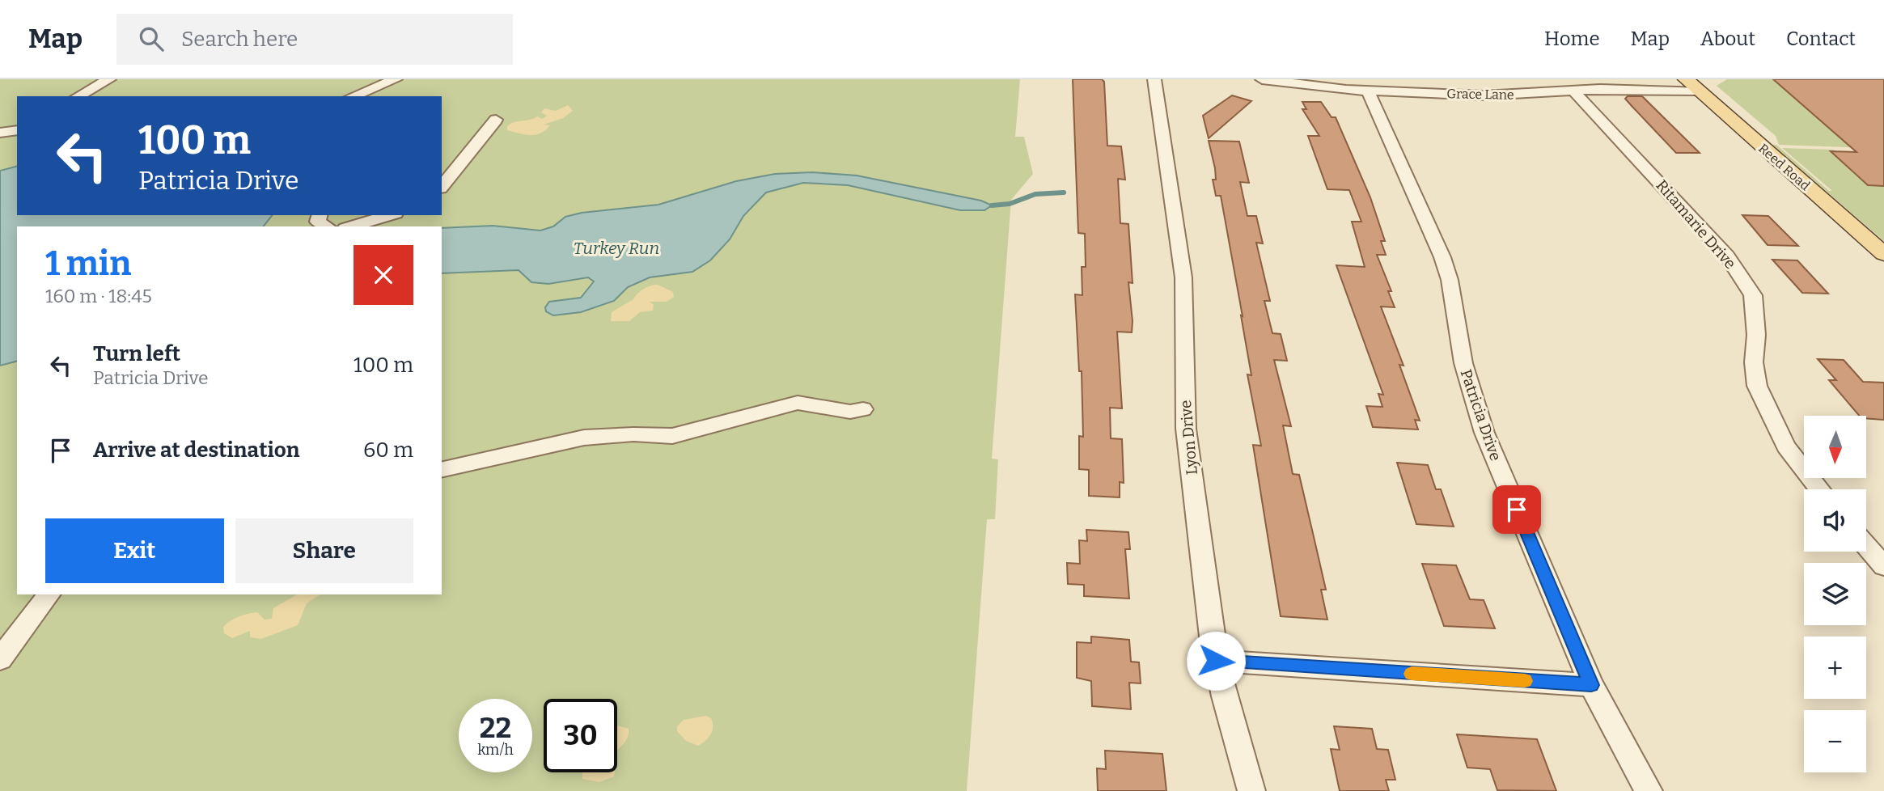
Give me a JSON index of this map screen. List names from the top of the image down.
{
  "streets": {
    "main road": ["Reed Road"],
    "street": [
      "Grace Lane",
      "Ritamarie Drive",
      "Patricia Drive",
      "Lyon Drive"
    ]
  },
  "crossings": [
    ["Grace Lane", "Reed Road"],
    ["Grace Lane", "Ritamarie Drive"],
    ["Grace Lane", "Patricia Drive"]
  ],
  "water": ["Turkey Run"],
  "north": "bottom",
  "page": {
    "header": "Map",
    "search": "Search here",
    "nav": [
      "Home",
      "Map",
      "About",
      "Contact"
    ],
    "turn": ["100 m", "Patricia Drive"],
    "heading": ["1 min", "160 m · 18:45"],
    "list": [
      {
        "name": "Turn left",
        "note": "Patricia Drive",
        "value": "100 m"
      },
      {
        "name": "Arrive at destination",
        "value": "60 m"
      }
    ],
    "map_buttons": ["+", "−"],
    "buttons": ["Exit", "Share"],
    "speed": "22 km/h",
    "limit": "30"
  }
}
